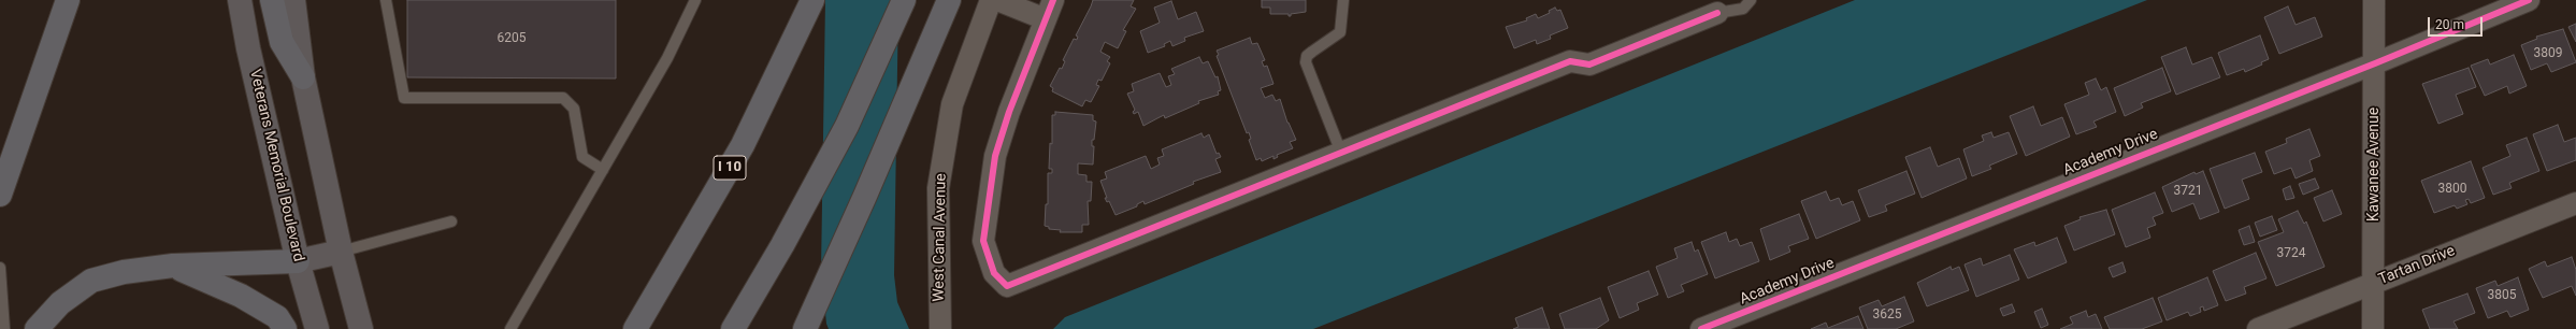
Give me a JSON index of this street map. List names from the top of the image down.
{
  "streets": {
    "highway": ["I 10"],
    "main road": ["Veterans Memorial Boulevard"],
    "street": [
      "Academy Drive",
      "Kawanee Avenue",
      "West Canal Avenue",
      "Tartan Drive"
    ]
  },
  "crossings": [
    ["Academy Drive", "Kawanee Avenue"],
    ["Kawanee Avenue", "Tartan Drive"]
  ],
  "house_numbers": [
    "6205",
    "3809",
    "3800",
    "3721",
    "3724",
    "3805",
    "3625"
  ],
  "scale_bar": "20 m"
}
